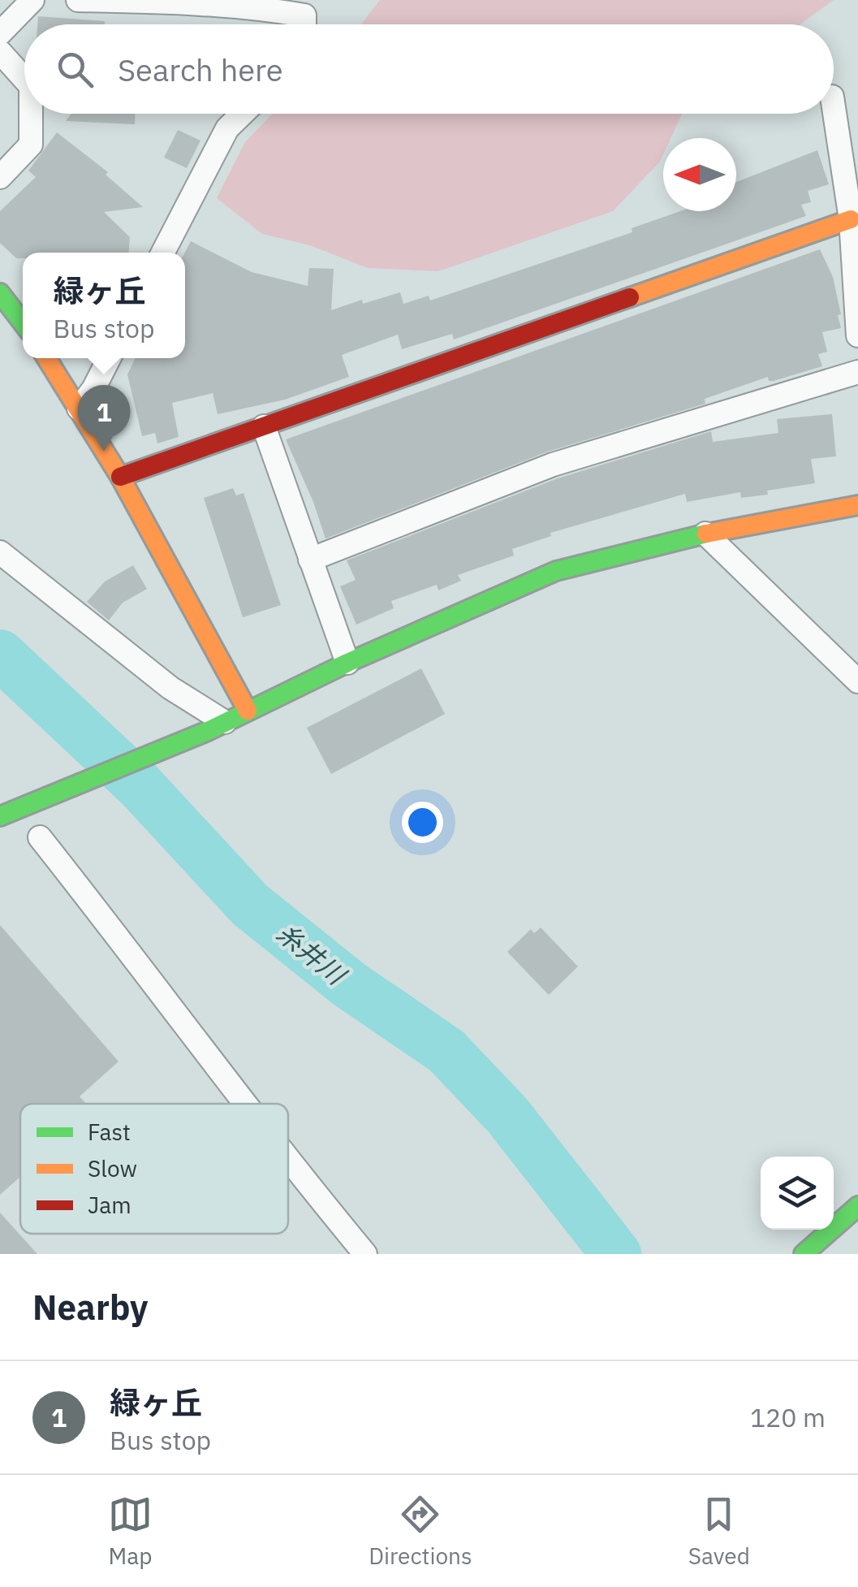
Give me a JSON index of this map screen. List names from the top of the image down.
{
  "water": ["糸井川"],
  "legend": ["Fast", "Slow", "Jam"],
  "north": "left",
  "page": {
    "search": "Search here",
    "popup": ["緑ヶ丘", "Bus stop"],
    "pins": "1",
    "heading": "Nearby",
    "list": [
      {
        "mark": "1",
        "name": "緑ヶ丘",
        "note": "Bus stop",
        "value": "120 m"
      }
    ],
    "nav": ["Map", "Directions", "Saved"]
  }
}
